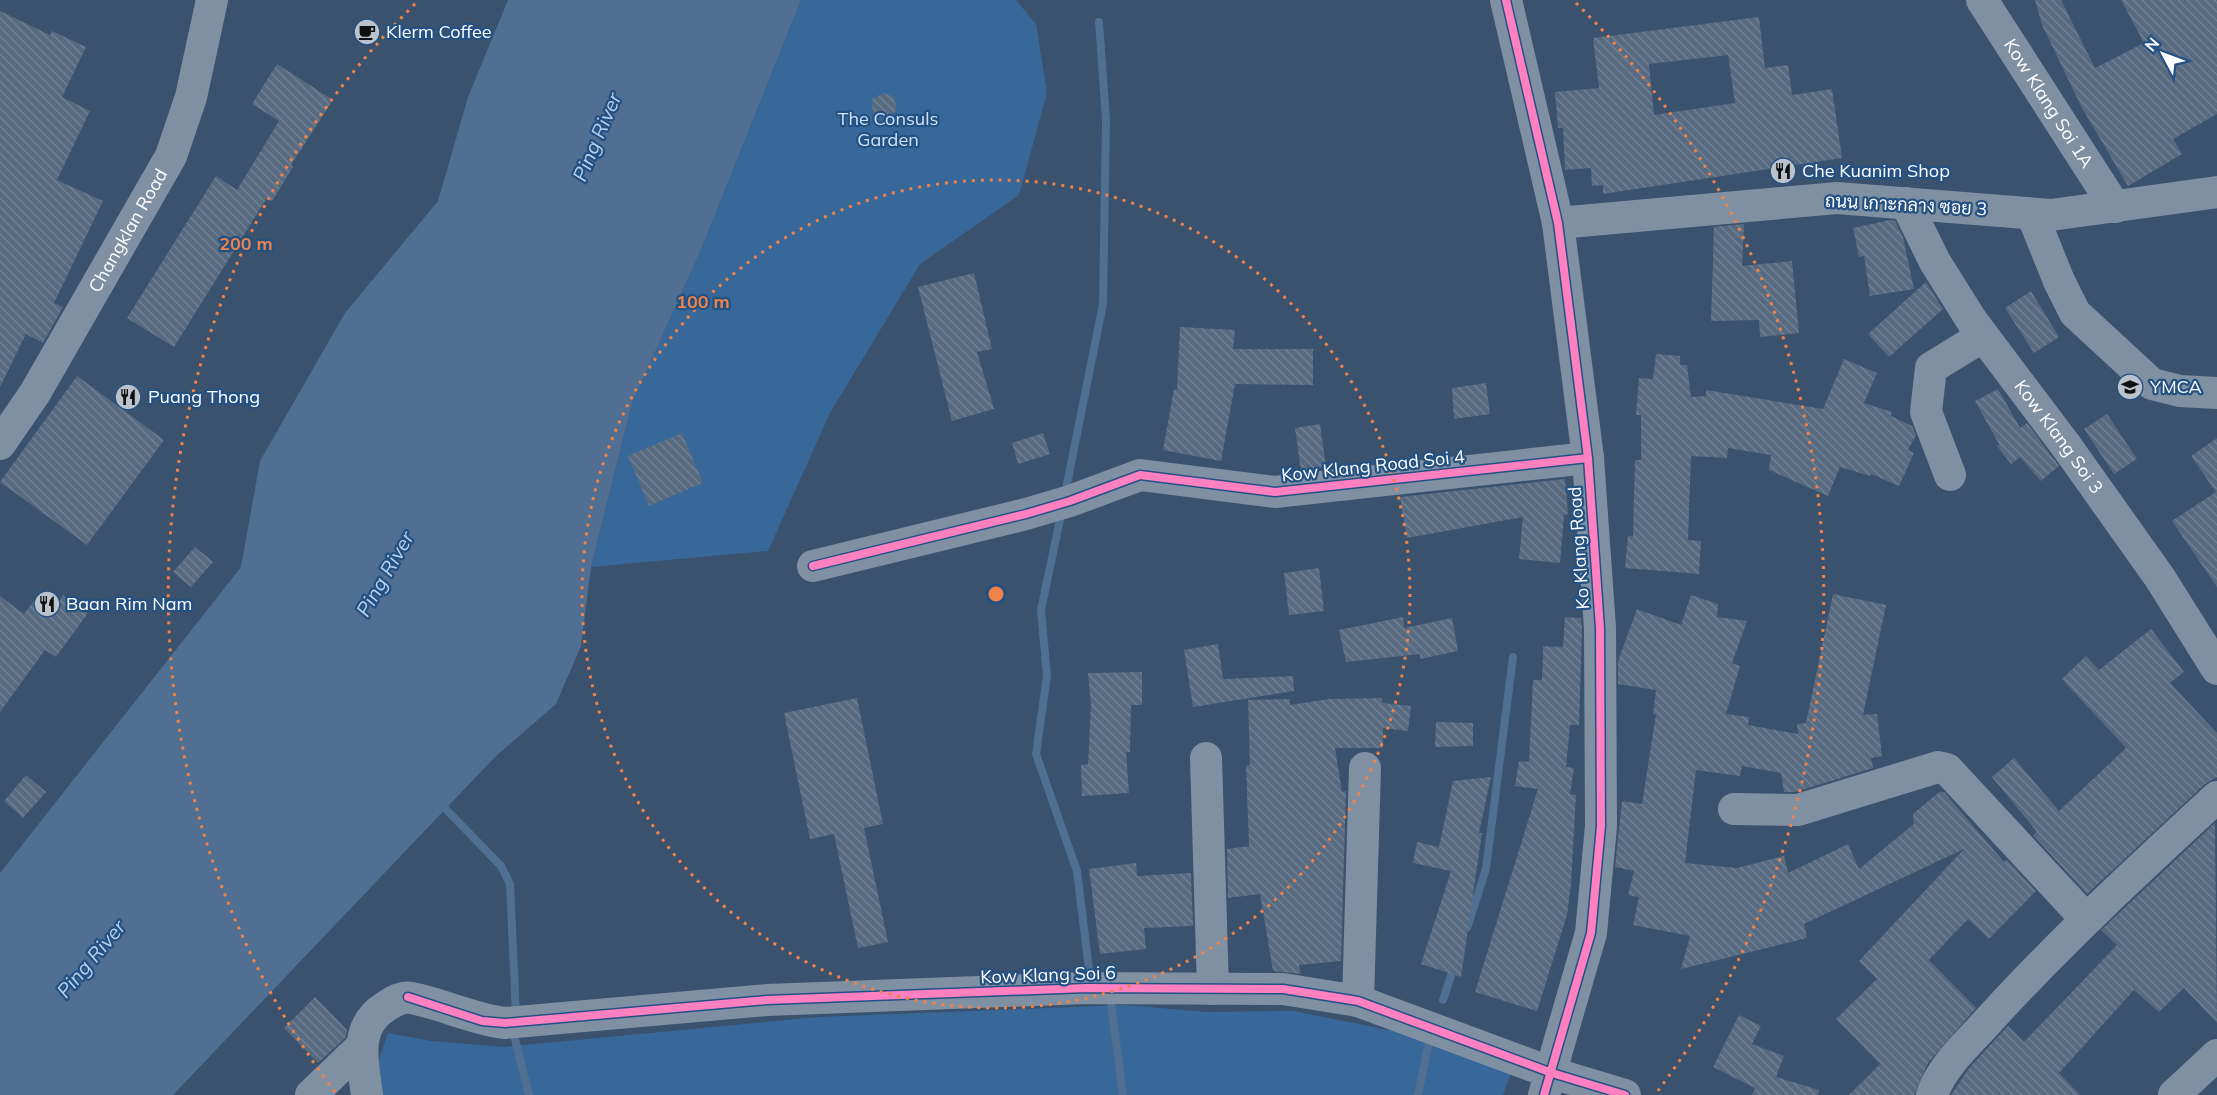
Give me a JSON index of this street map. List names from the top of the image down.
{
  "streets": {
    "street": [
      "Kow Klang Soi 1A",
      "ถนน เกาะกลาง ซอย 3",
      "Changklan Road",
      "Kow Klang Soi 3",
      "Kow Klang Road Soi 4",
      "Ko Klang Road",
      "Kow Klang Soi 6"
    ]
  },
  "crossings": [
    ["Kow Klang Soi 1A", "ถนน เกาะกลาง ซอย 3"],
    ["ถนน เกาะกลาง ซอย 3", "Kow Klang Soi 3"],
    ["ถนน เกาะกลาง ซอย 3", "Ko Klang Road"],
    ["Kow Klang Road Soi 4", "Ko Klang Road"],
    ["Ko Klang Road", "Kow Klang Soi 6"]
  ],
  "water": ["Ping River"],
  "parks": ["The Consuls Garden"],
  "places": {
    "cafe": ["Klerm Coffee"],
    "restaurant": ["Che Kuanim Shop", "Puang Thong", "Baan Rim Nam"],
    "school or university": ["YMCA"]
  },
  "north": "top left",
  "rings": ["200 m", "100 m"]
}
